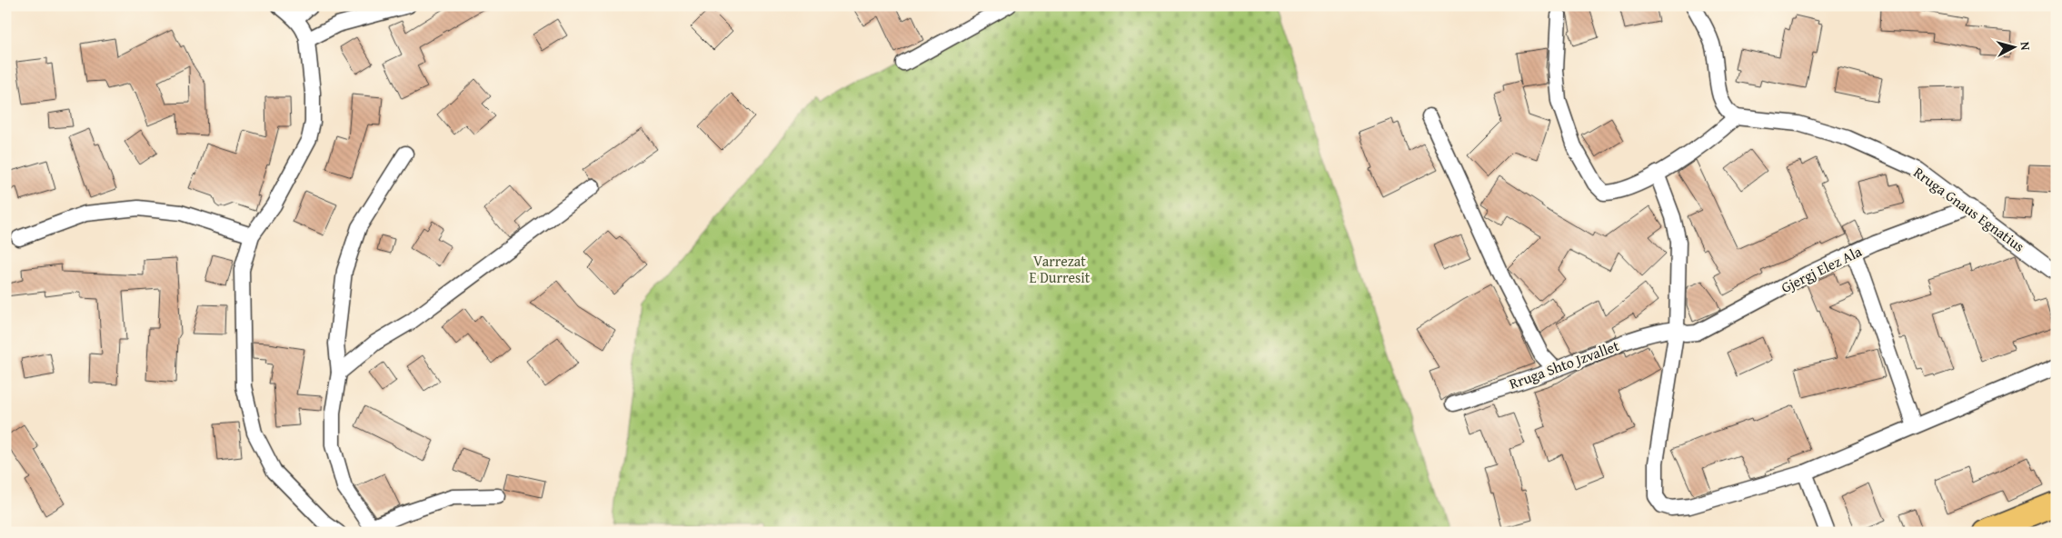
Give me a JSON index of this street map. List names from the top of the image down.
{
  "streets": {
    "street": ["Rruga Gnaus Egnatius", "Gjergj Elez Ala", "Rruga Shto Jzvallet"]
  },
  "crossings": [
    ["Rruga Gnaus Egnatius", "Gjergj Elez Ala"],
    ["Gjergj Elez Ala", "Rruga Shto Jzvallet"]
  ],
  "parks": ["Varrezat E Durresit"],
  "north": "right"
}
